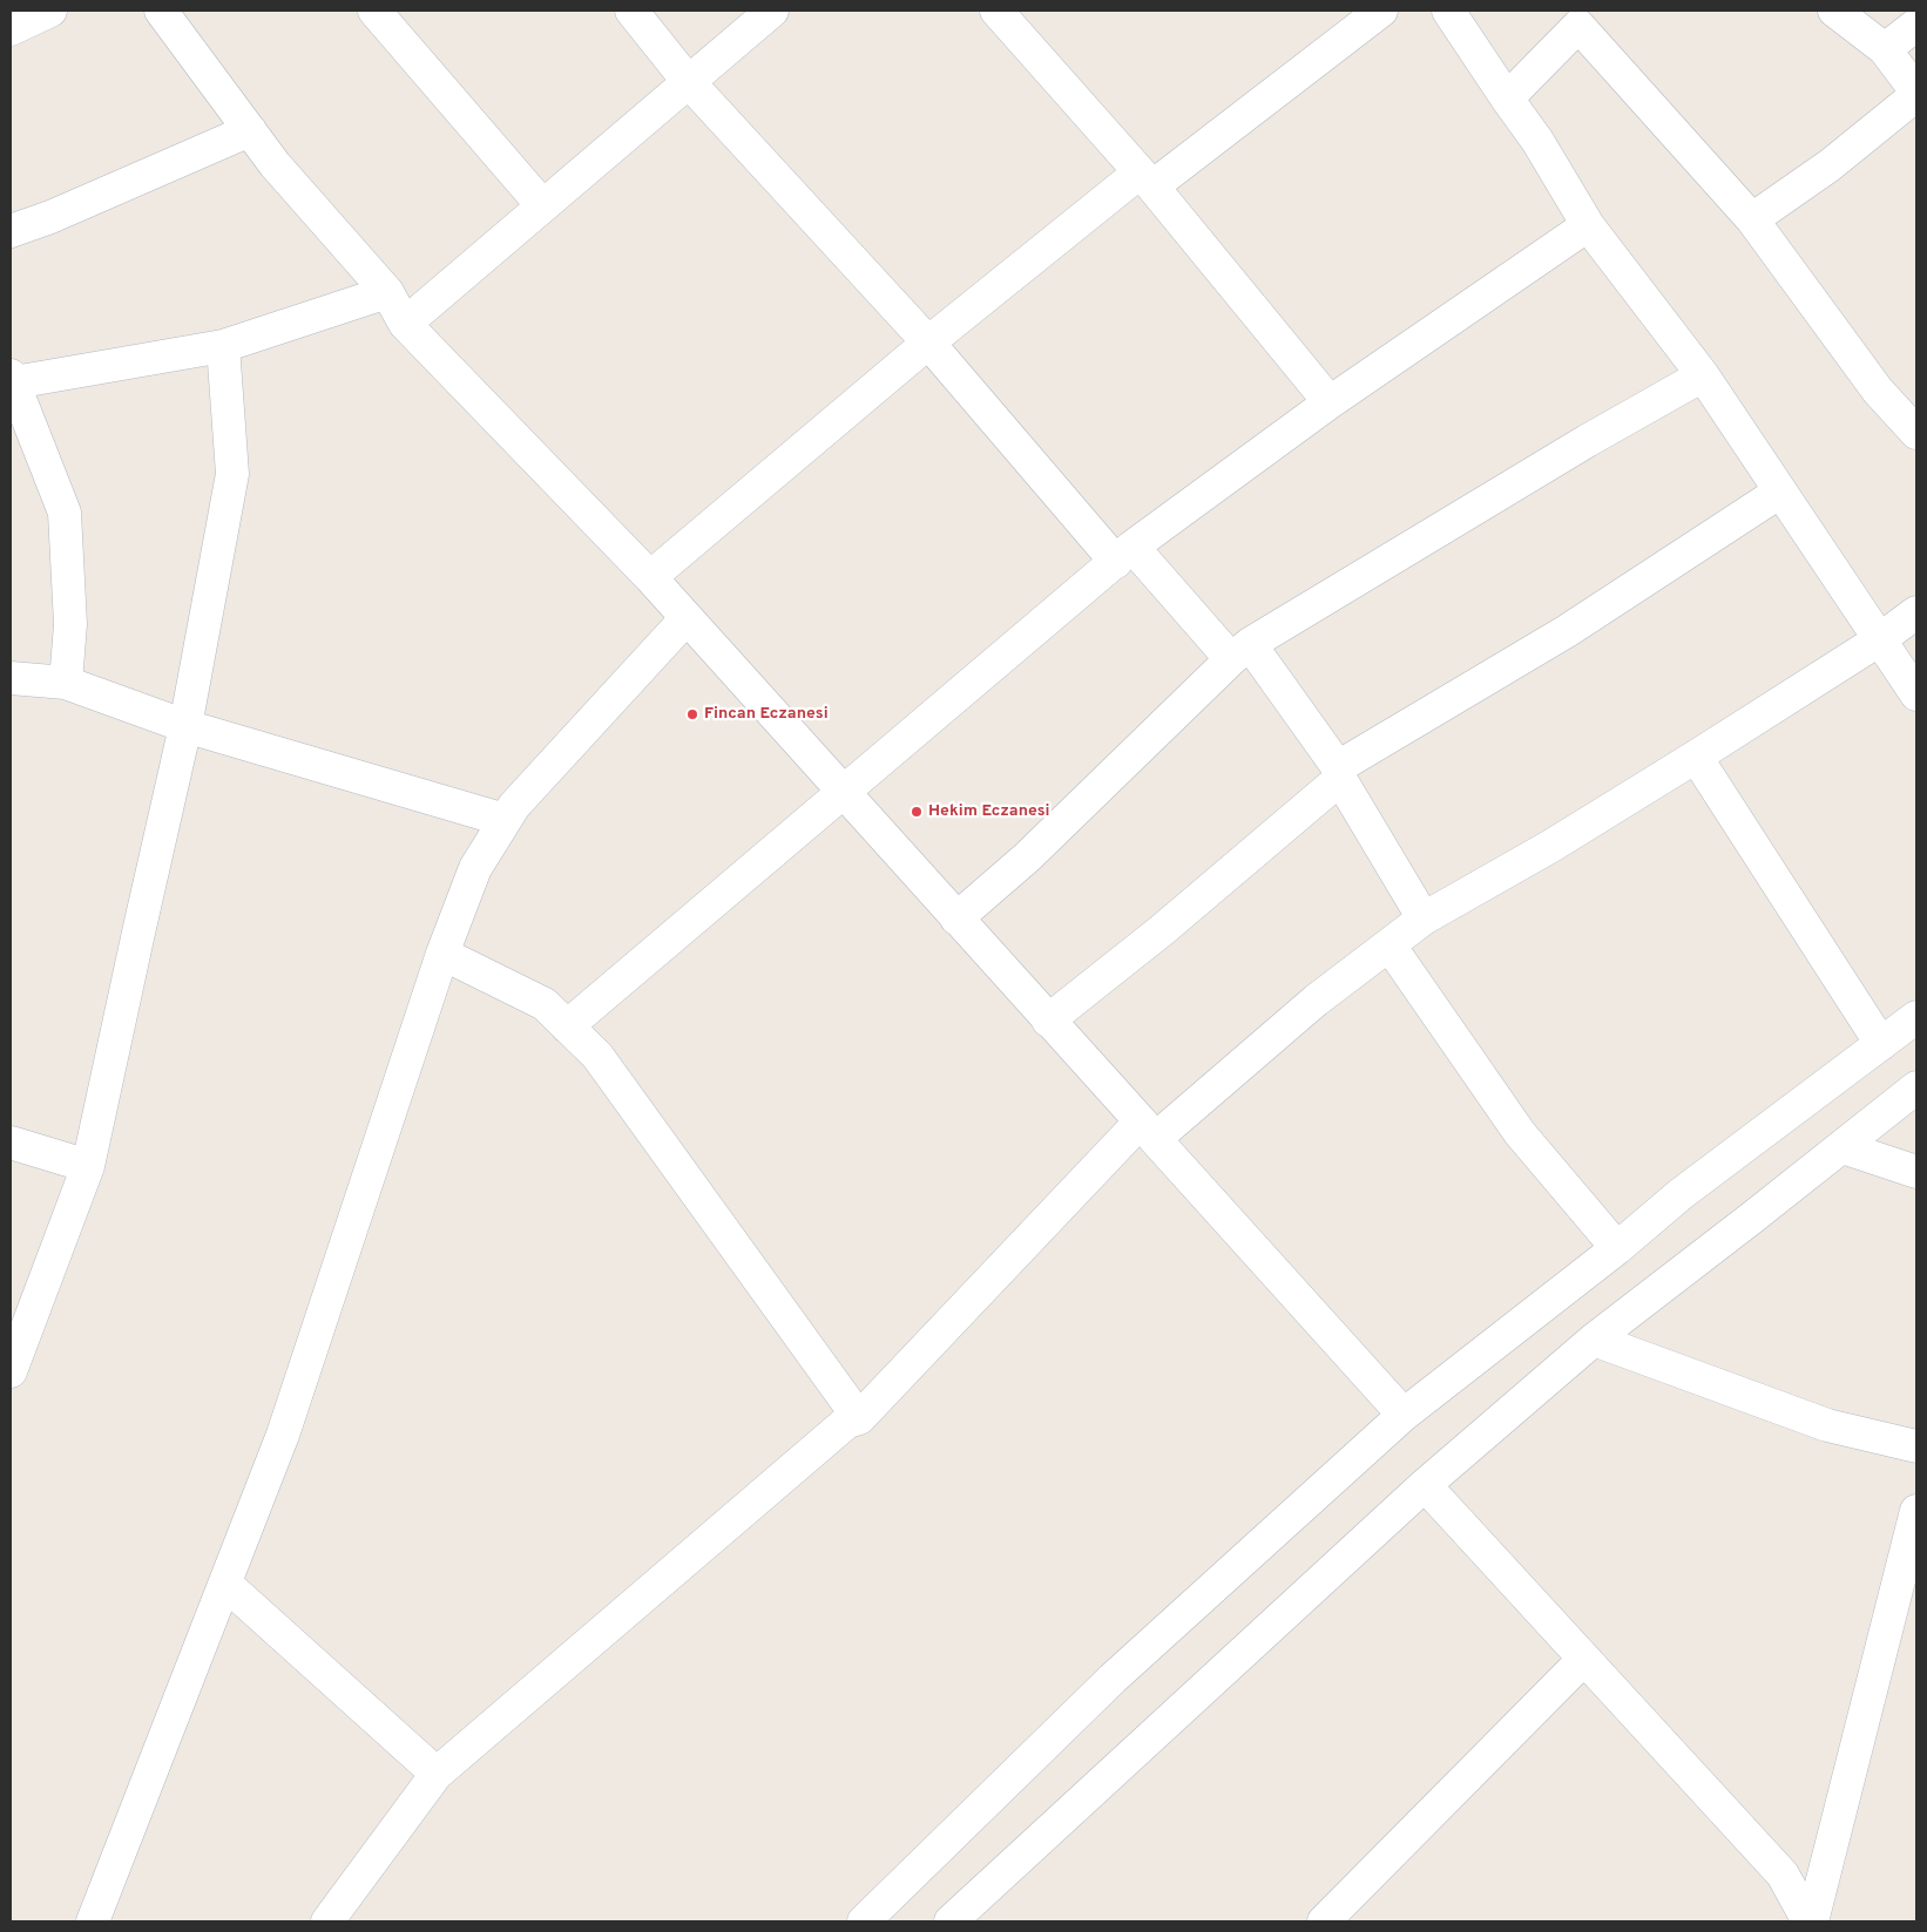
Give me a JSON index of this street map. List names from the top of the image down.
{
  "places": ["Fincan Eczanesi", "Hekim Eczanesi"]
}
